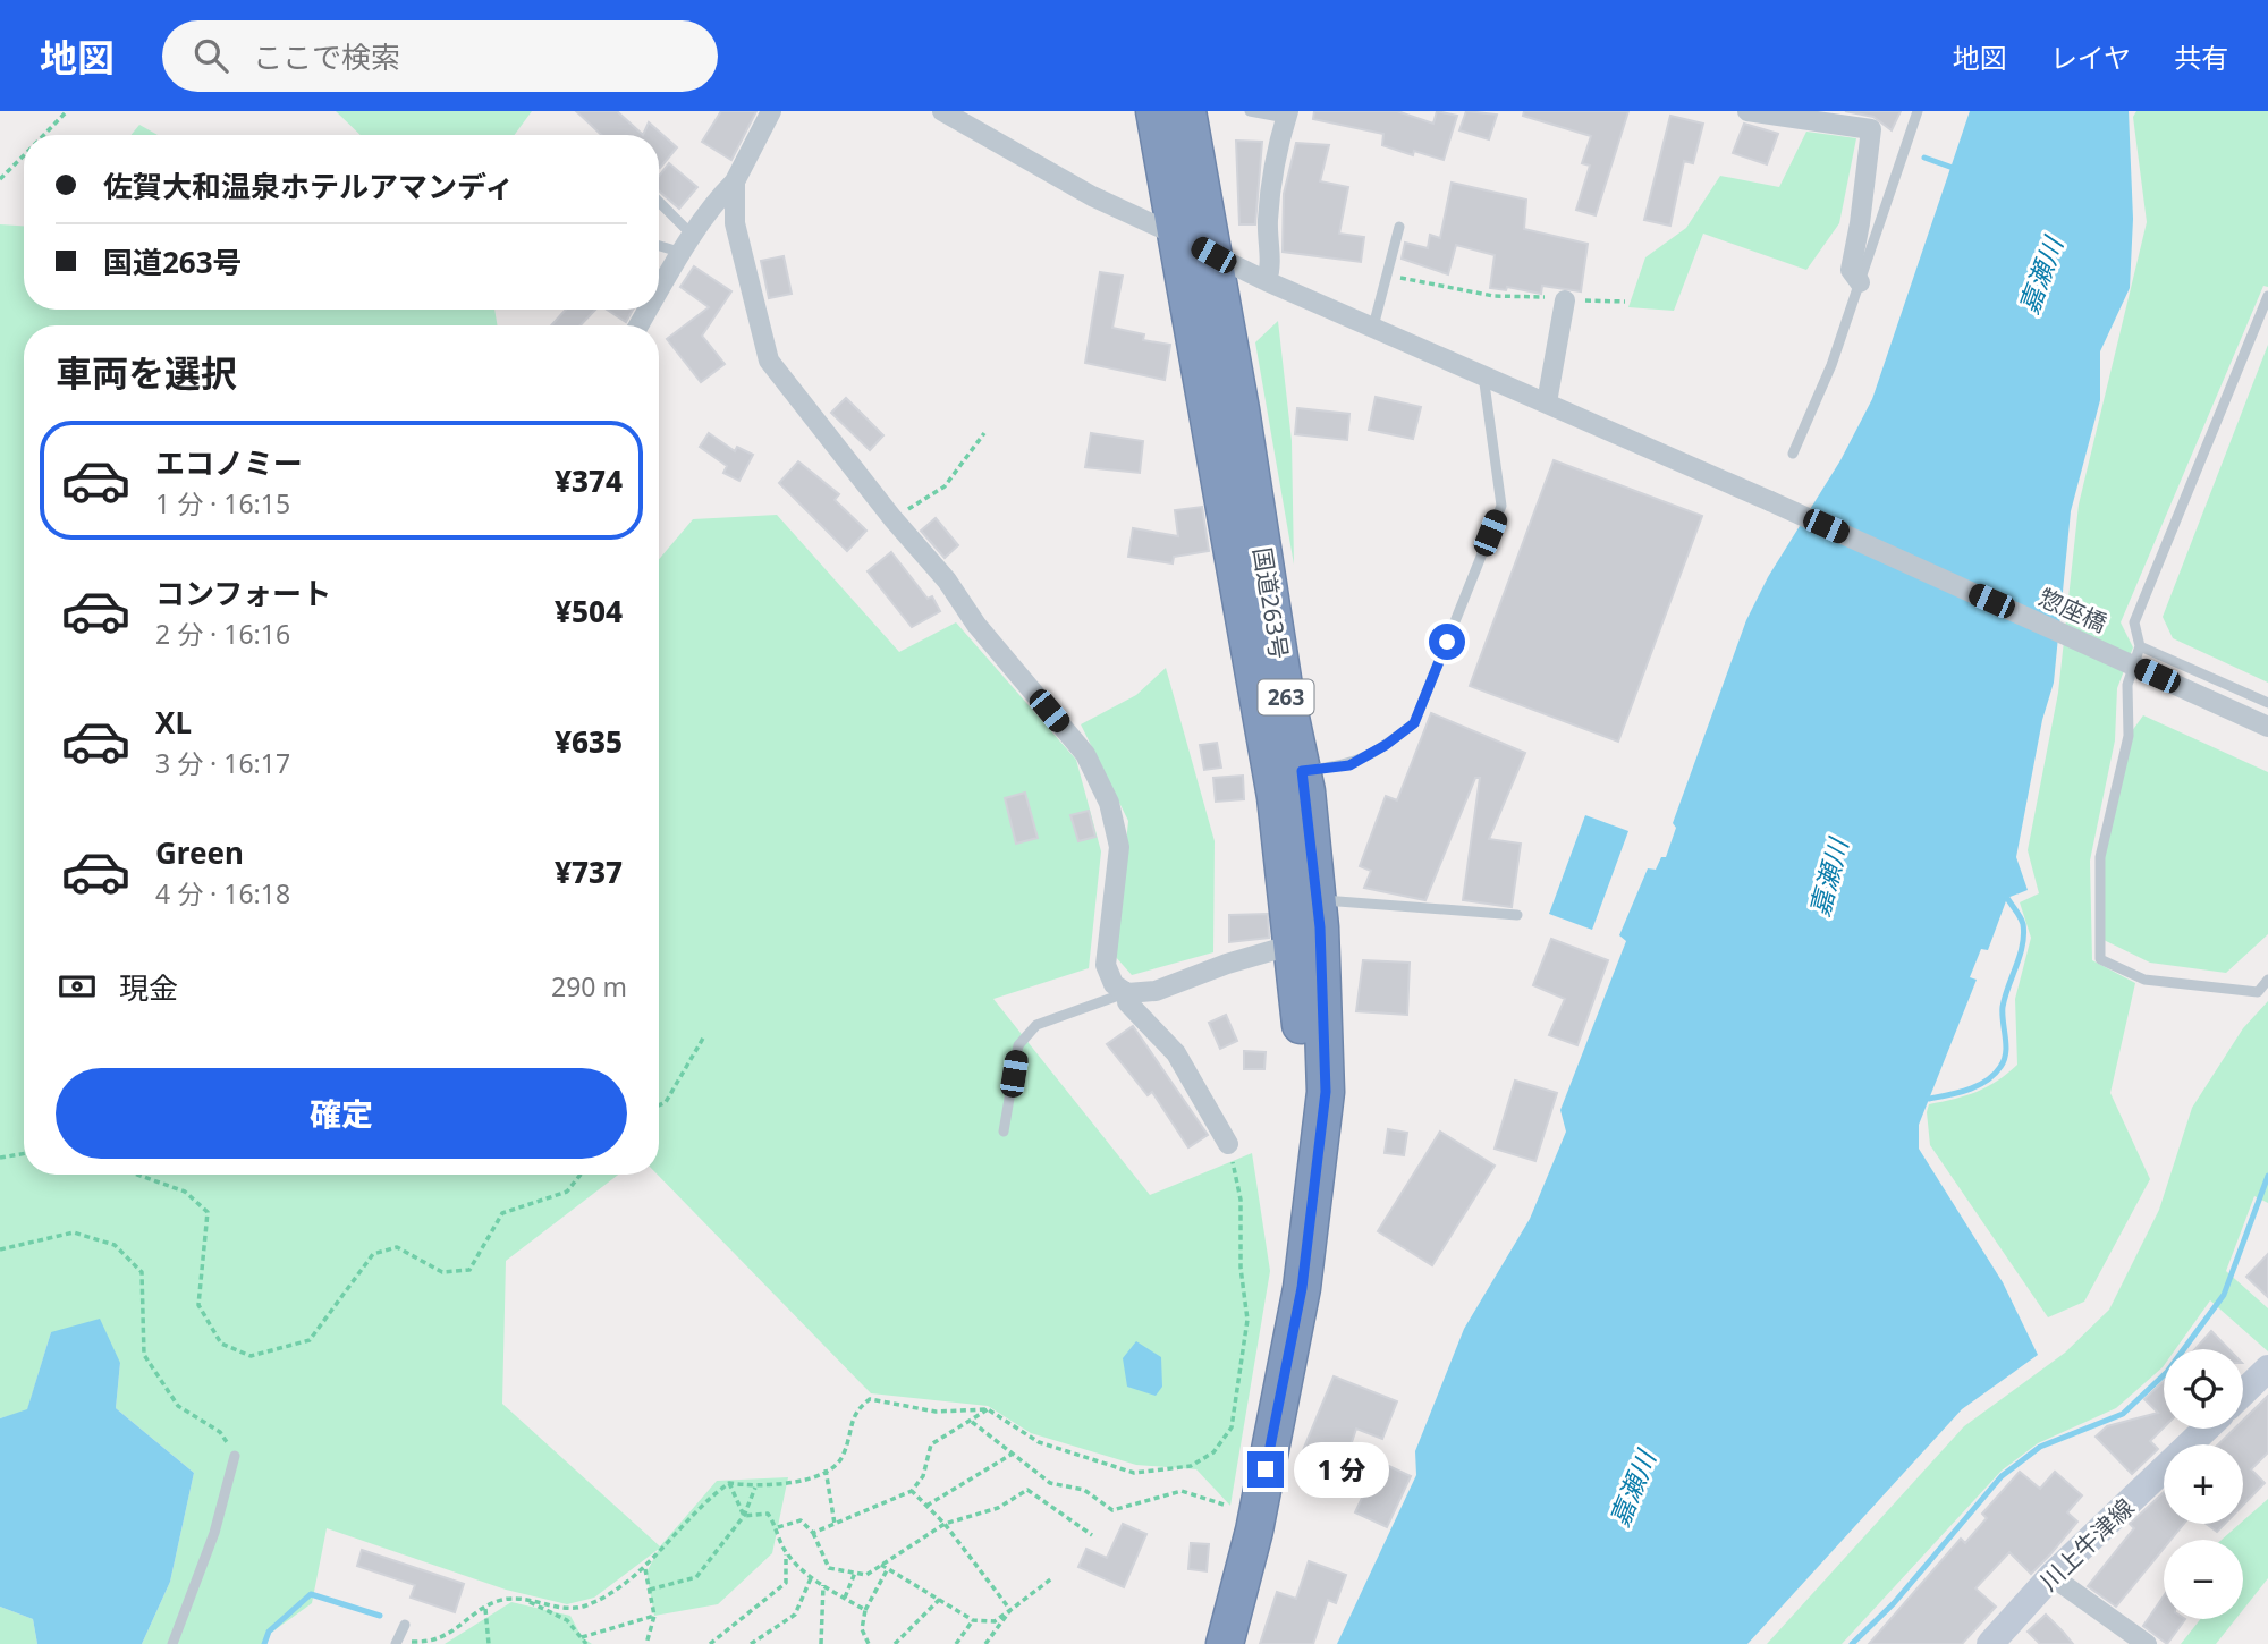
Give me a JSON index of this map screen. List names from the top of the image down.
{
  "streets": {
    "highway": ["国道263号", "263"],
    "main road": ["川上牛津線"],
    "street": ["惣座橋"]
  },
  "crossings": [
    ["国道263号", "惣座橋"]
  ],
  "water": ["嘉瀬川"],
  "page": {
    "header": "地図",
    "search": "ここで検索",
    "nav": ["地図", "レイヤ", "共有"],
    "banner": ["佐賀大和温泉ホテルアマンディ", "国道263号"],
    "heading": "車両を選択",
    "list": [
      {
        "name": "エコノミー",
        "note": "1 分 · 16:15",
        "value": "¥374"
      },
      {
        "name": "コンフォート",
        "note": "2 分 · 16:16",
        "value": "¥504"
      },
      {
        "name": "XL",
        "note": "3 分 · 16:17",
        "value": "¥635"
      },
      {
        "name": "Green",
        "note": "4 分 · 16:18",
        "value": "¥737"
      }
    ],
    "pay": ["現金", "290 m"],
    "buttons": "確定",
    "map_buttons": ["+", "−"],
    "bubble": "1 分"
  }
}
